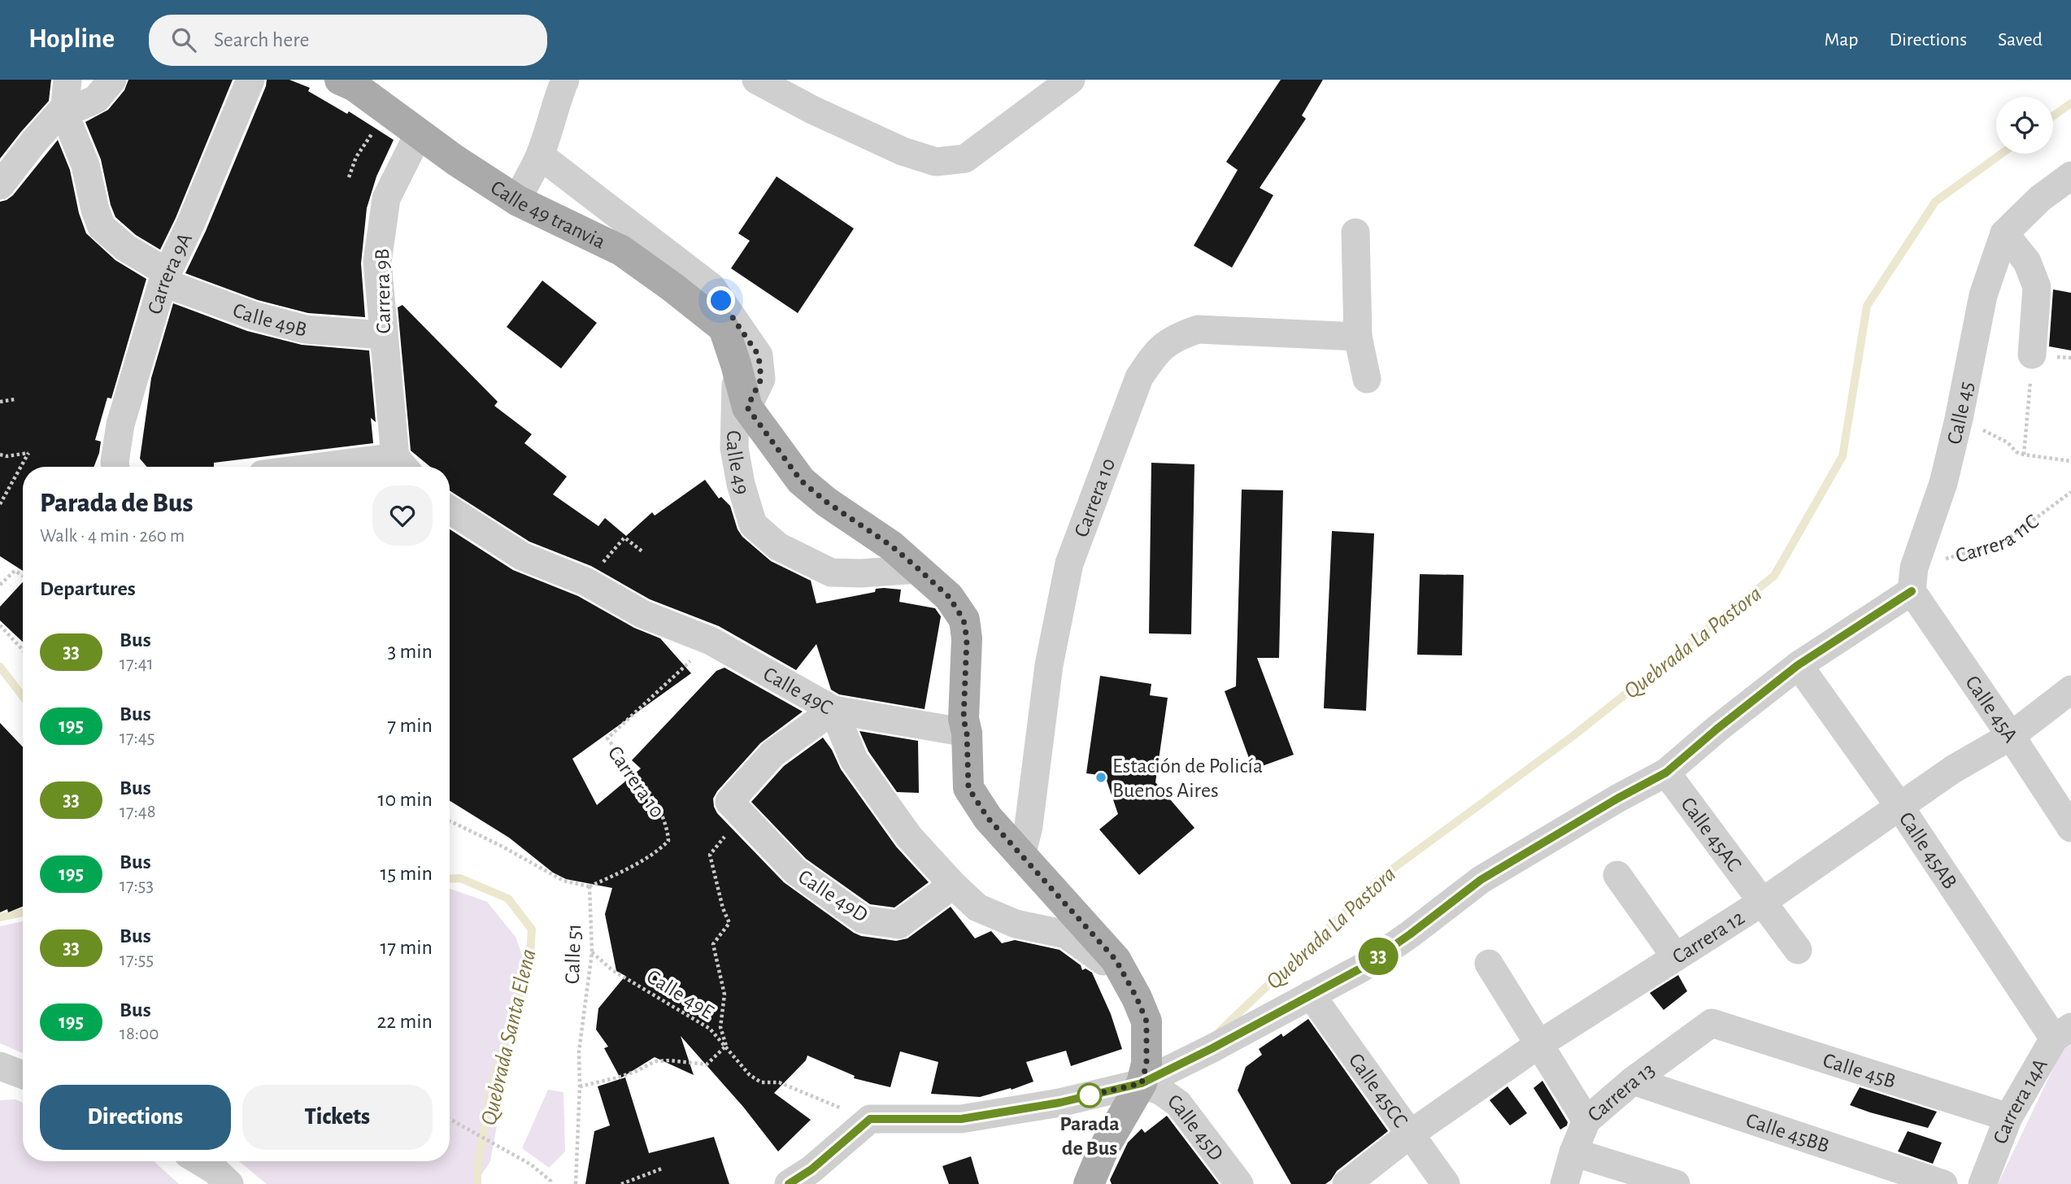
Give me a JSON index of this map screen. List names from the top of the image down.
{
  "streets": {
    "main road": ["Calle 49 tranvia", "Calle 49"],
    "street": [
      "Carrera 9A",
      "Carrera 9B",
      "Calle 49B",
      "Calle 45",
      "Carrera 10",
      "Calle 49C",
      "Calle 45A",
      "Calle 45AC",
      "Calle 45AB",
      "Calle 49D",
      "Carrera 12",
      "Calle 45B",
      "Calle 45CC",
      "Carrera 13",
      "Carrera 14A",
      "Calle 45D",
      "Calle 45BB"
    ],
    "path": ["Carrera 11C", "Calle 51", "Calle 49E"]
  },
  "crossings": [
    ["Calle 49 tranvia", "Carrera 9B"],
    ["Calle 49 tranvia", "Calle 49"],
    ["Carrera 9A", "Calle 49B"],
    ["Carrera 9B", "Calle 49B"],
    ["Calle 45", "Carrera 11C"],
    ["Calle 45", "Calle 45A"],
    ["Calle 49", "Carrera 10"],
    ["Calle 49", "Calle 49C"],
    ["Calle 49", "Calle 45D"],
    ["Carrera 10", "Calle 49C"],
    ["Carrera 10", "Calle 51"],
    ["Carrera 11C", "Calle 45A"],
    ["Calle 49C", "Calle 49D"],
    ["Calle 45A", "Carrera 12"],
    ["Calle 45AC", "Carrera 12"],
    ["Calle 45AB", "Carrera 12"],
    ["Calle 45AB", "Carrera 14A"],
    ["Carrera 12", "Calle 45CC"],
    ["Calle 51", "Calle 49E"],
    ["Calle 45B", "Carrera 13"],
    ["Calle 45B", "Carrera 14A"],
    ["Carrera 13", "Calle 45BB"]
  ],
  "water": ["Quebrada La Pastora", "Quebrada Santa Elena"],
  "places": ["Estación de Policía Buenos Aires", "Parada de Bus"],
  "lines": ["bus line 33"],
  "page": {
    "header": "Hopline",
    "search": "Search here",
    "nav": ["Map", "Directions", "Saved"],
    "on_map": "33",
    "heading": [
      ["Parada de Bus", "Walk · 4 min · 260 m"],
      "Departures"
    ],
    "list": [
      {
        "mark": "33",
        "name": "Bus",
        "note": "17:41",
        "value": "3 min"
      },
      {
        "mark": "195",
        "name": "Bus",
        "note": "17:45",
        "value": "7 min"
      },
      {
        "mark": "33",
        "name": "Bus",
        "note": "17:48",
        "value": "10 min"
      },
      {
        "mark": "195",
        "name": "Bus",
        "note": "17:53",
        "value": "15 min"
      },
      {
        "mark": "33",
        "name": "Bus",
        "note": "17:55",
        "value": "17 min"
      },
      {
        "mark": "195",
        "name": "Bus",
        "note": "18:00",
        "value": "22 min"
      }
    ],
    "buttons": ["Directions", "Tickets"]
  }
}
